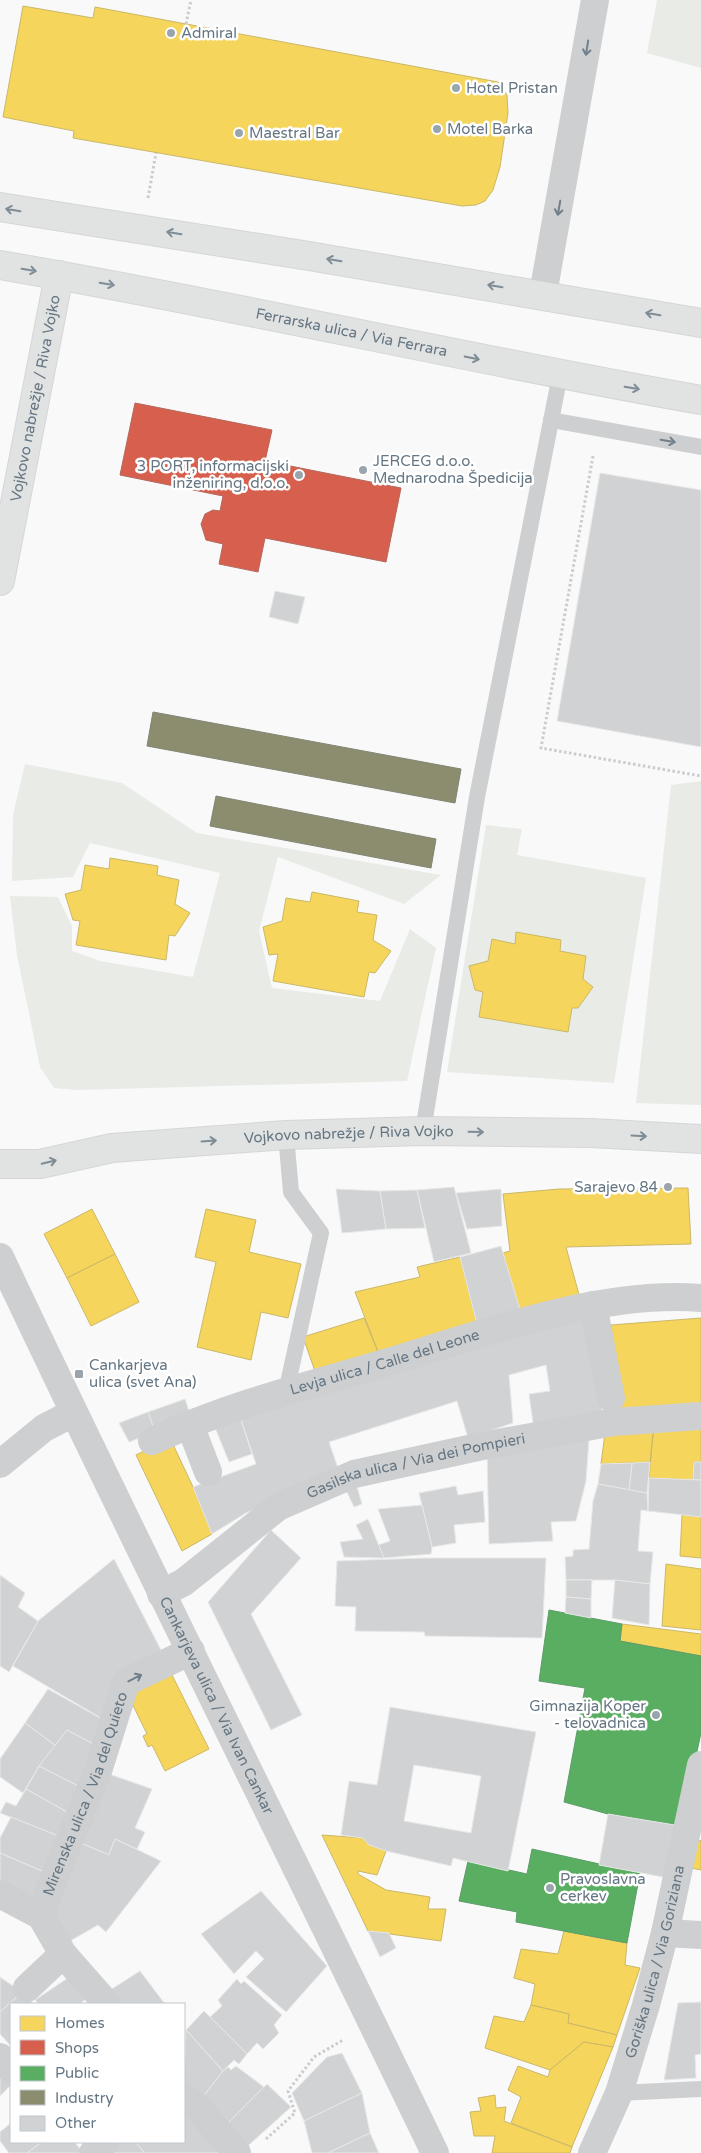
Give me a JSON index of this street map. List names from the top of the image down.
{
  "streets": {
    "main road": ["Ferrarska ulica / Via Ferrara", "Vojkovo nabrežje / Riva Vojko"],
    "street": [
      "Levja ulica / Calle del Leone",
      "Gasilska ulica / Via dei Pompieri",
      "Cankarjeva ulica / Via Ivan Cankar",
      "Mirenska ulica / Via del Quieto",
      "Goriška ulica / Via Goriziana"
    ]
  },
  "crossings": [
    ["Ferrarska ulica / Via Ferrara", "Vojkovo nabrežje / Riva Vojko"],
    ["Gasilska ulica / Via dei Pompieri", "Cankarjeva ulica / Via Ivan Cankar"],
    ["Cankarjeva ulica / Via Ivan Cankar", "Mirenska ulica / Via del Quieto"]
  ],
  "one_way": ["Vojkovo nabrežje / Riva Vojko", "Mirenska ulica / Via del Quieto"],
  "places": {
    "other": [
      "Admiral",
      "Hotel Pristan",
      "Motel Barka",
      "Maestral Bar",
      "JERCEG d.o.o. Mednarodna Špedicija",
      "3 PORT, informacijski inženiring, d.o.o.",
      "Sarajevo 84",
      "Gimnazija Koper - telovadnica",
      "Pravoslavna cerkev"
    ],
    "transit": ["Cankarjeva ulica (svet Ana)"]
  },
  "legend": [
    "Homes",
    "Shops",
    "Public",
    "Industry",
    "Other"
  ]
}
